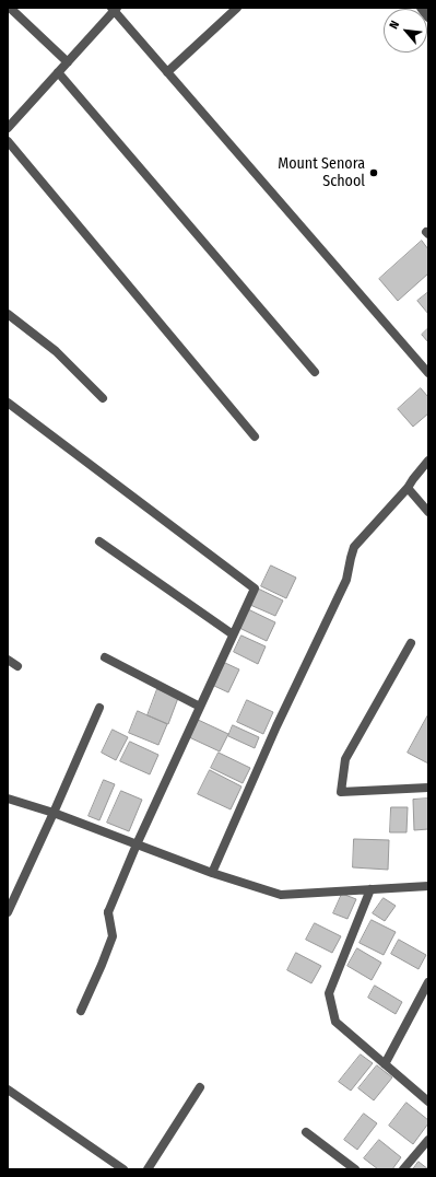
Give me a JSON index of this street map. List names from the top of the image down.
{
  "places": ["Mount Senora School"],
  "north": "top left"
}
